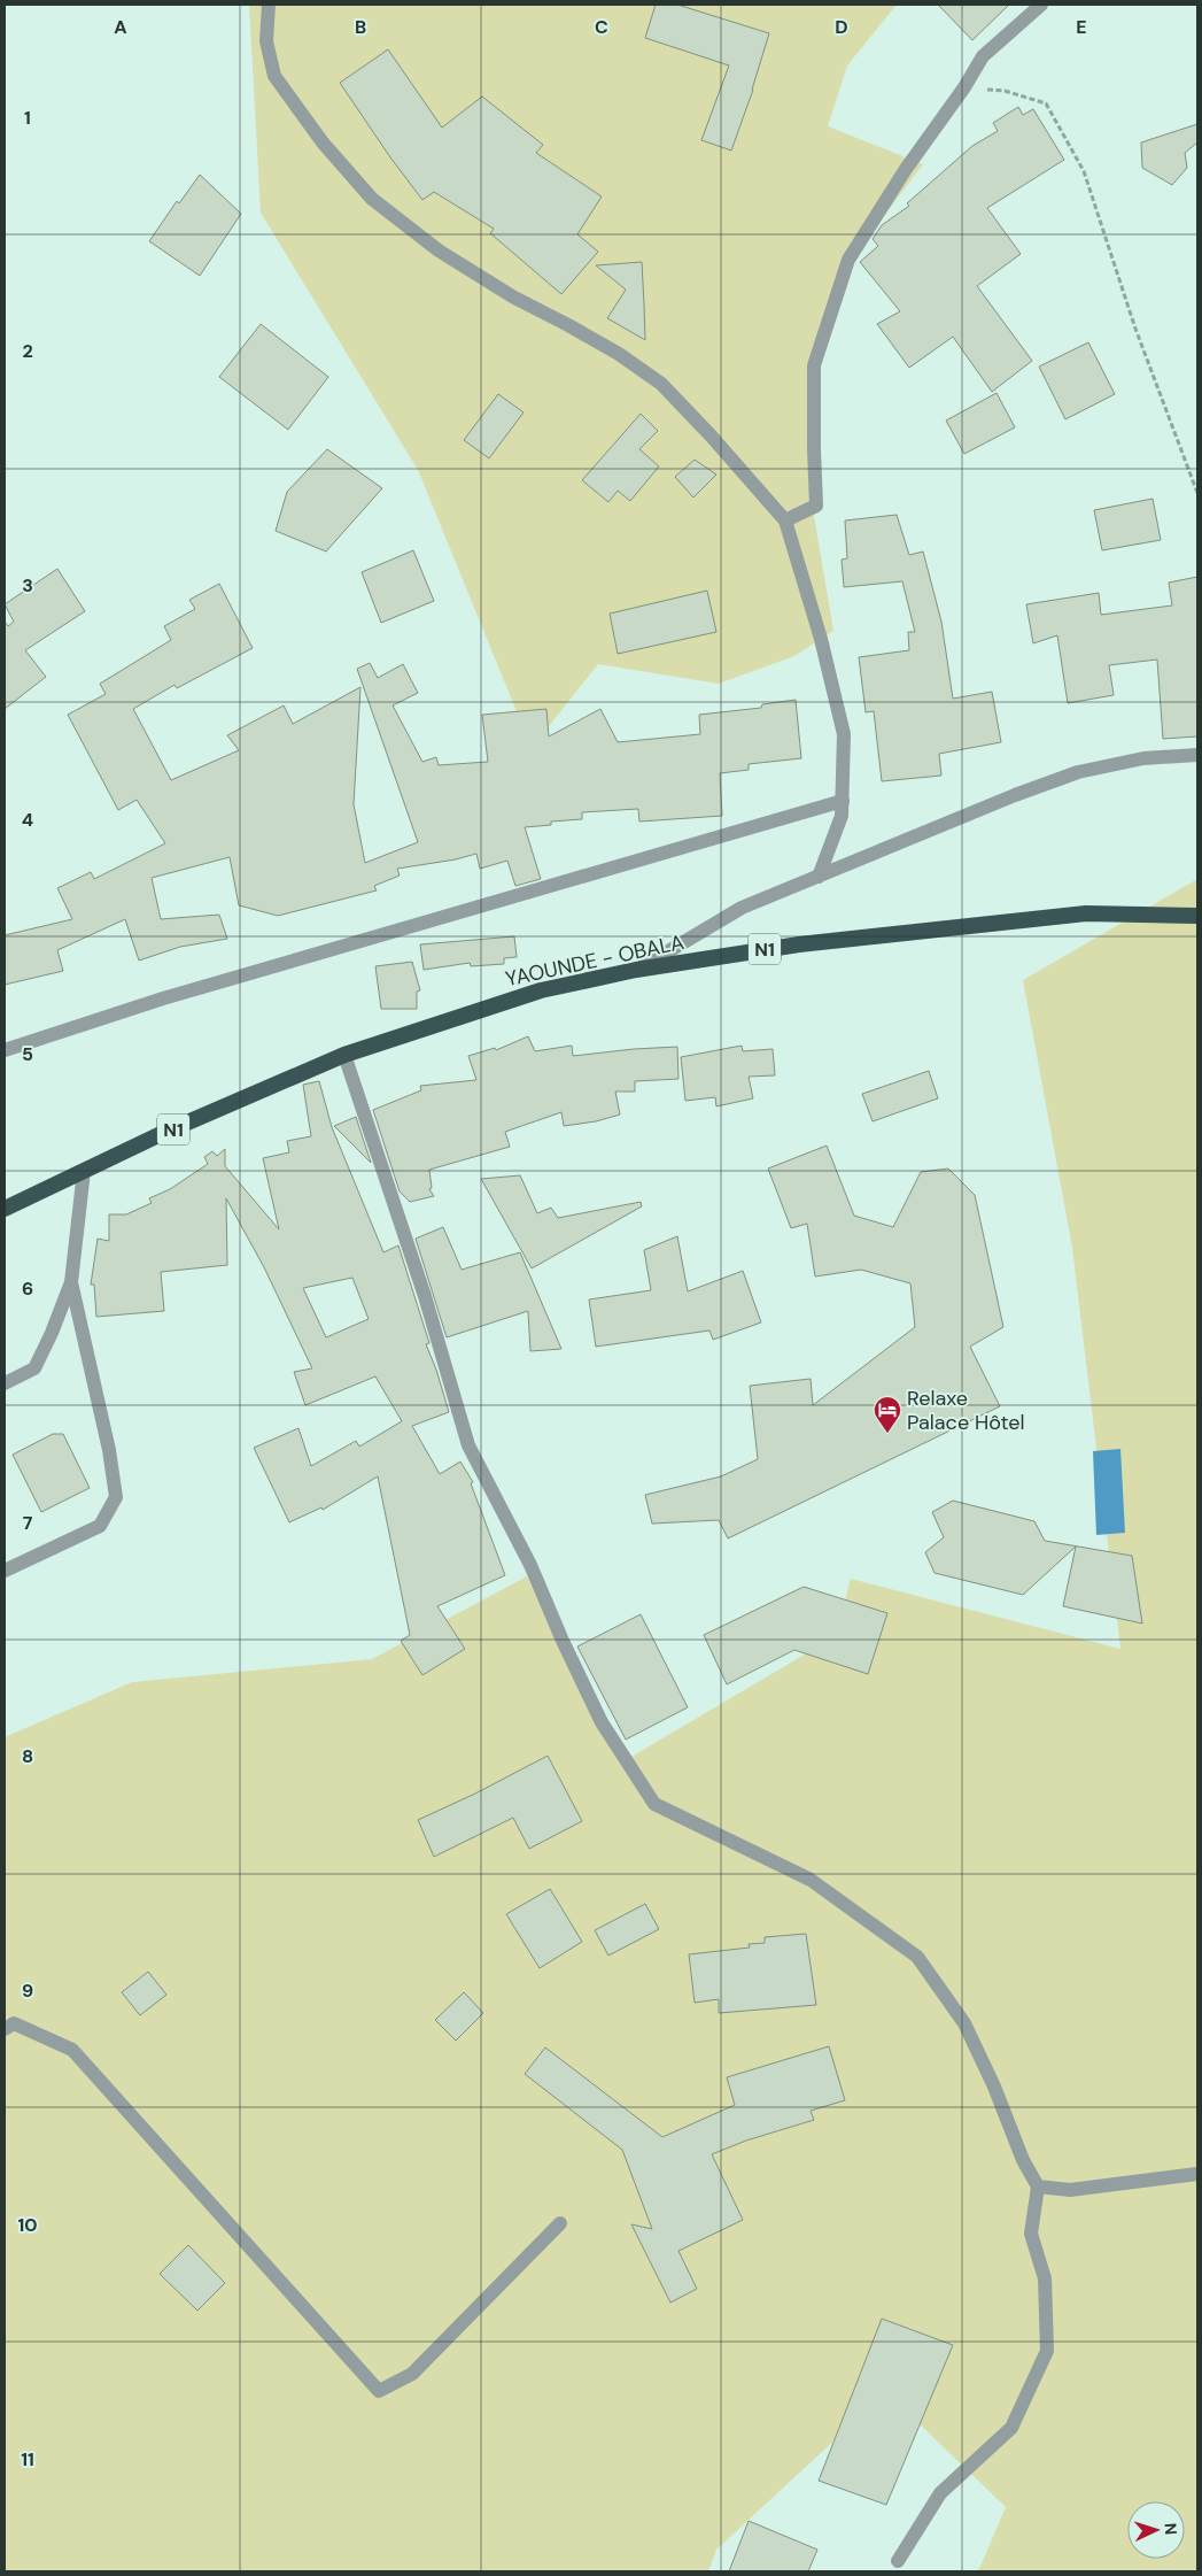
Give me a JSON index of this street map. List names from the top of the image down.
{
  "streets": {
    "highway": ["N1", "YAOUNDE - OBALA"]
  },
  "places": {
    "hotel": ["Relaxe Palace Hôtel"]
  },
  "north": "right",
  "grid": {
    "columns": [
      "A",
      "B",
      "C",
      "D",
      "E"
    ],
    "rows": [
      "1",
      "2",
      "3",
      "4",
      "5",
      "6",
      "7",
      "8",
      "9",
      "10",
      "11"
    ]
  }
}
